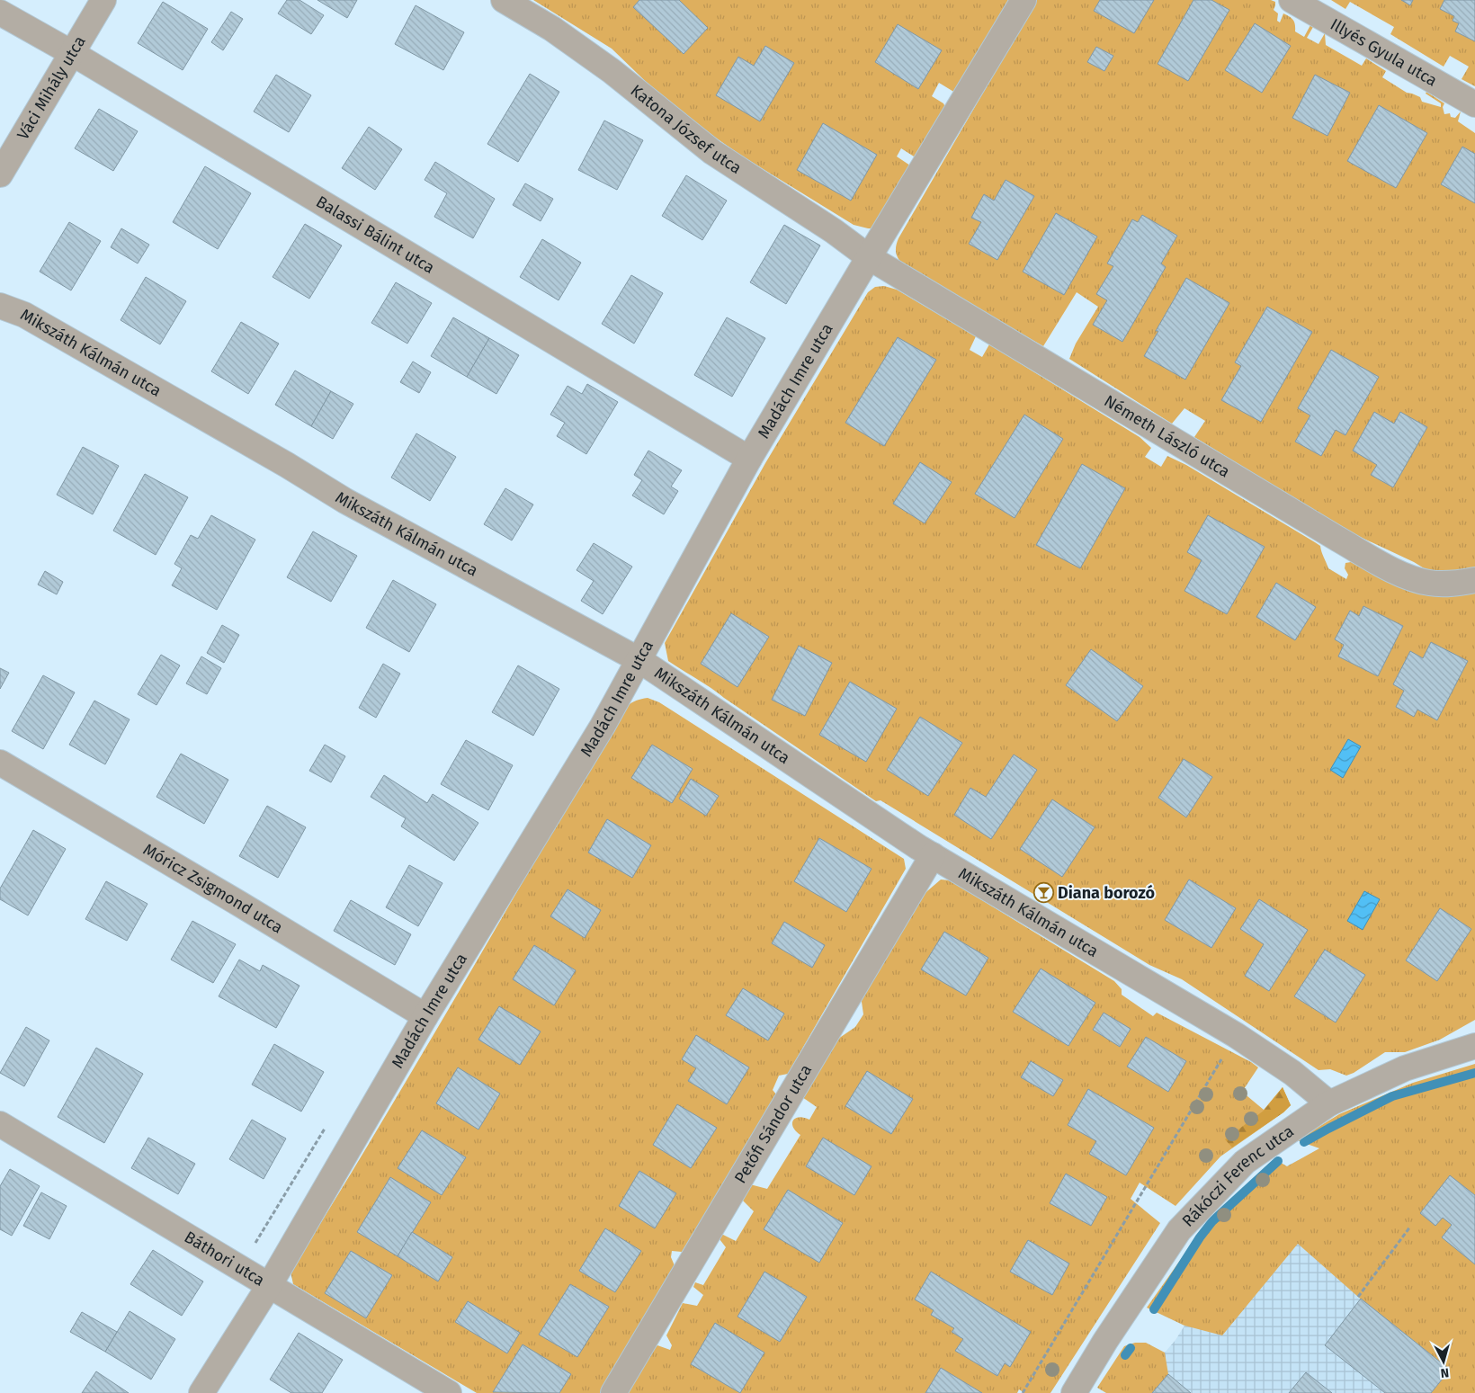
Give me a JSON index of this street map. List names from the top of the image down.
{
  "streets": {
    "street": [
      "Illyés Gyula utca",
      "Váci Mihály utca",
      "Katona József utca",
      "Balassi Bálint utca",
      "Mikszáth Kálmán utca",
      "Madách Imre utca",
      "Németh László utca",
      "Móricz Zsigmond utca",
      "Petőfi Sándor utca",
      "Rákóczi Ferenc utca",
      "Báthori utca"
    ]
  },
  "crossings": [
    ["Váci Mihály utca", "Balassi Bálint utca"],
    ["Katona József utca", "Madách Imre utca"],
    ["Katona József utca", "Németh László utca"],
    ["Balassi Bálint utca", "Madách Imre utca"],
    ["Mikszáth Kálmán utca", "Madách Imre utca"],
    ["Mikszáth Kálmán utca", "Petőfi Sándor utca"],
    ["Mikszáth Kálmán utca", "Rákóczi Ferenc utca"],
    ["Madách Imre utca", "Németh László utca"],
    ["Madách Imre utca", "Móricz Zsigmond utca"],
    ["Madách Imre utca", "Báthori utca"]
  ],
  "places": {
    "bar": ["Diana borozó"]
  },
  "north": "bottom"
}
